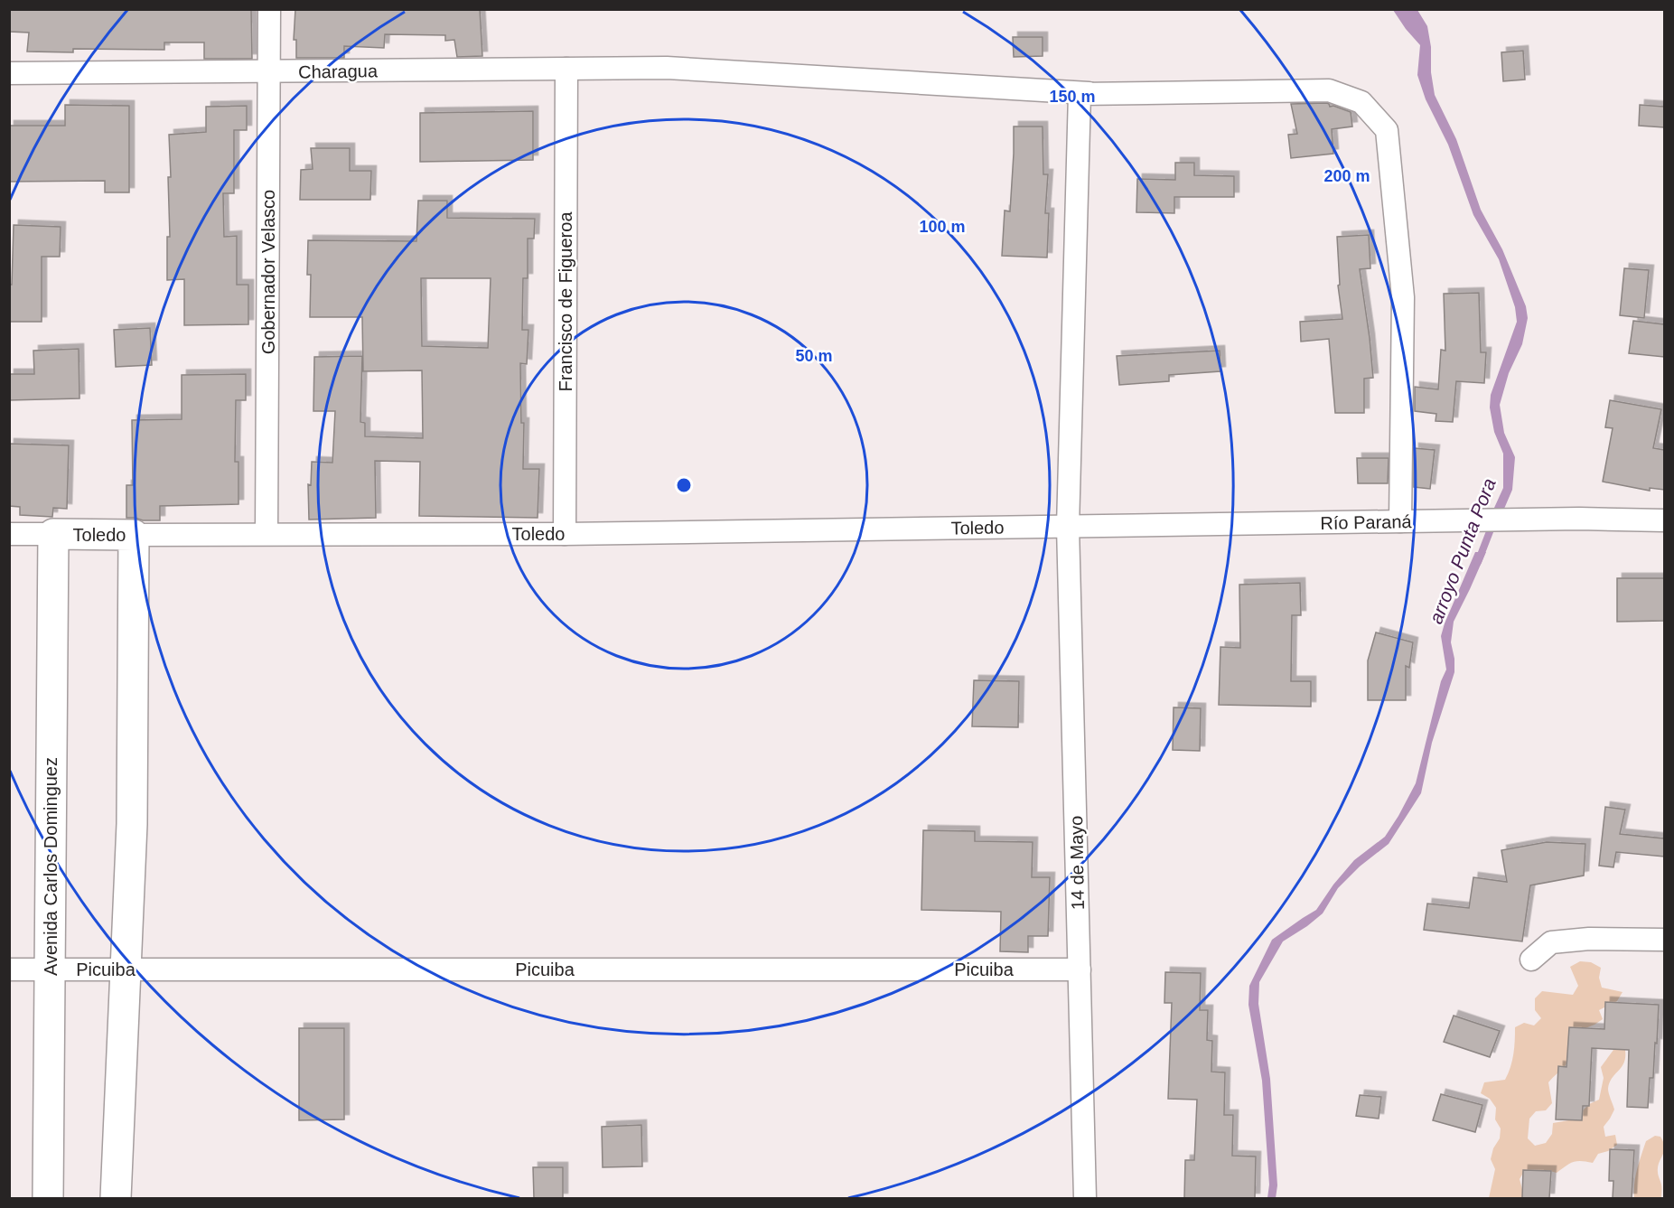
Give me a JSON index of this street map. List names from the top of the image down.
{
  "streets": {
    "main road": ["Toledo", "Avenida Carlos Dominguez"],
    "street": [
      "Charagua",
      "Gobernador Velasco",
      "Francisco de Figueroa",
      "Río Paraná",
      "14 de Mayo",
      "Picuiba"
    ]
  },
  "crossings": [
    ["Charagua", "Gobernador Velasco"],
    ["Charagua", "Francisco de Figueroa"],
    ["Charagua", "Río Paraná"],
    ["Charagua", "14 de Mayo"],
    ["Gobernador Velasco", "Toledo"],
    ["Francisco de Figueroa", "Toledo"],
    ["Río Paraná", "Toledo"],
    ["Río Paraná", "14 de Mayo"],
    ["Toledo", "14 de Mayo"],
    ["Toledo", "Avenida Carlos Dominguez"],
    ["14 de Mayo", "Picuiba"],
    ["Avenida Carlos Dominguez", "Picuiba"]
  ],
  "water": ["arroyo Punta Pora"],
  "rings": [
    "150 m",
    "200 m",
    "100 m",
    "50 m"
  ]
}
